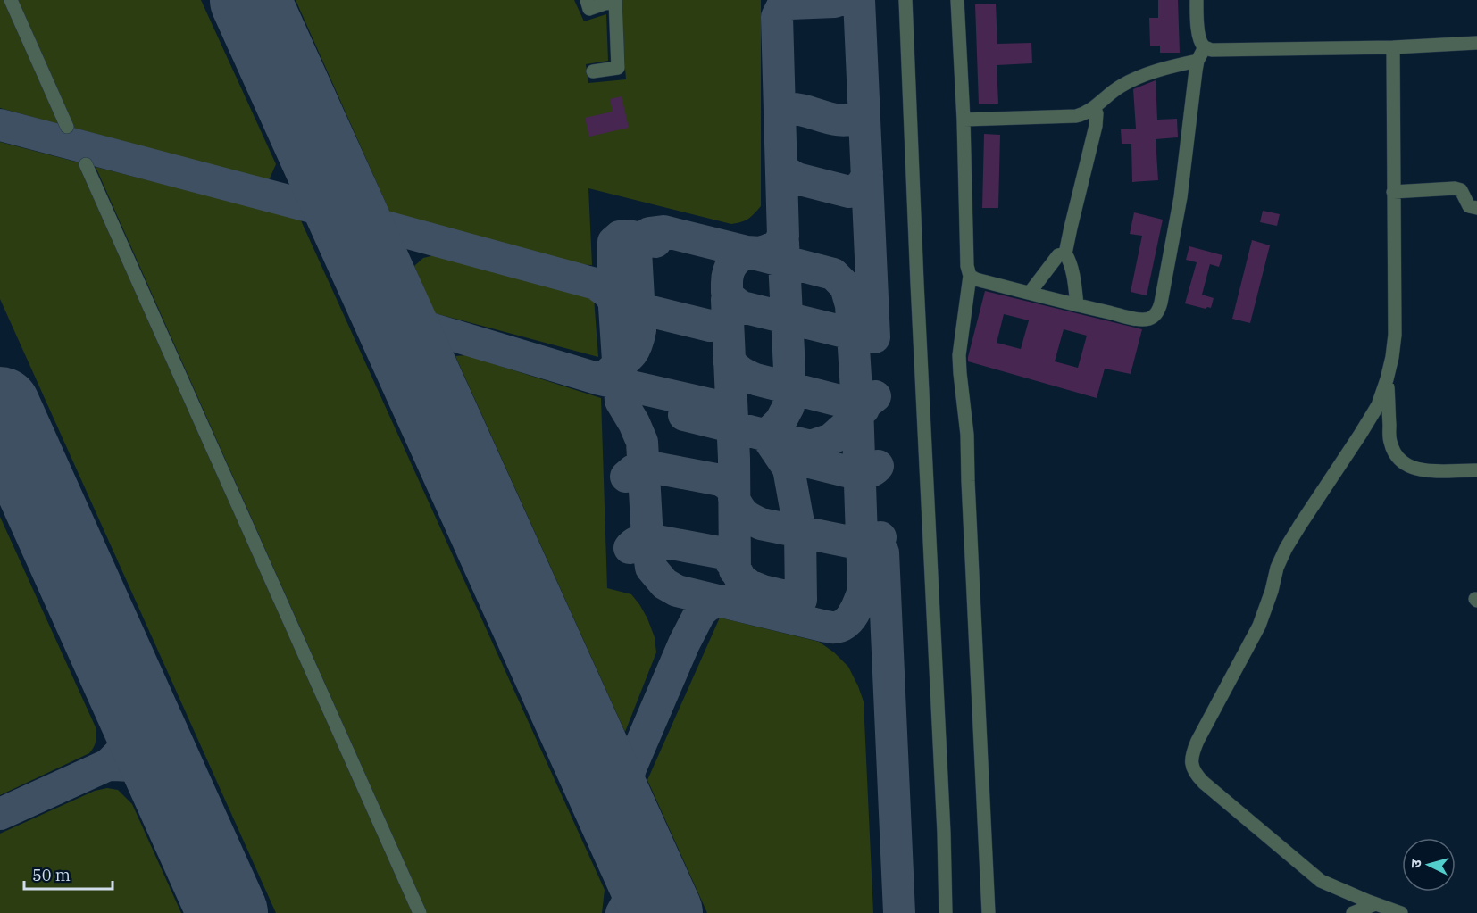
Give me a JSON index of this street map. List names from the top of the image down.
{
  "scale_bar": "50 m",
  "north": "left"
}
